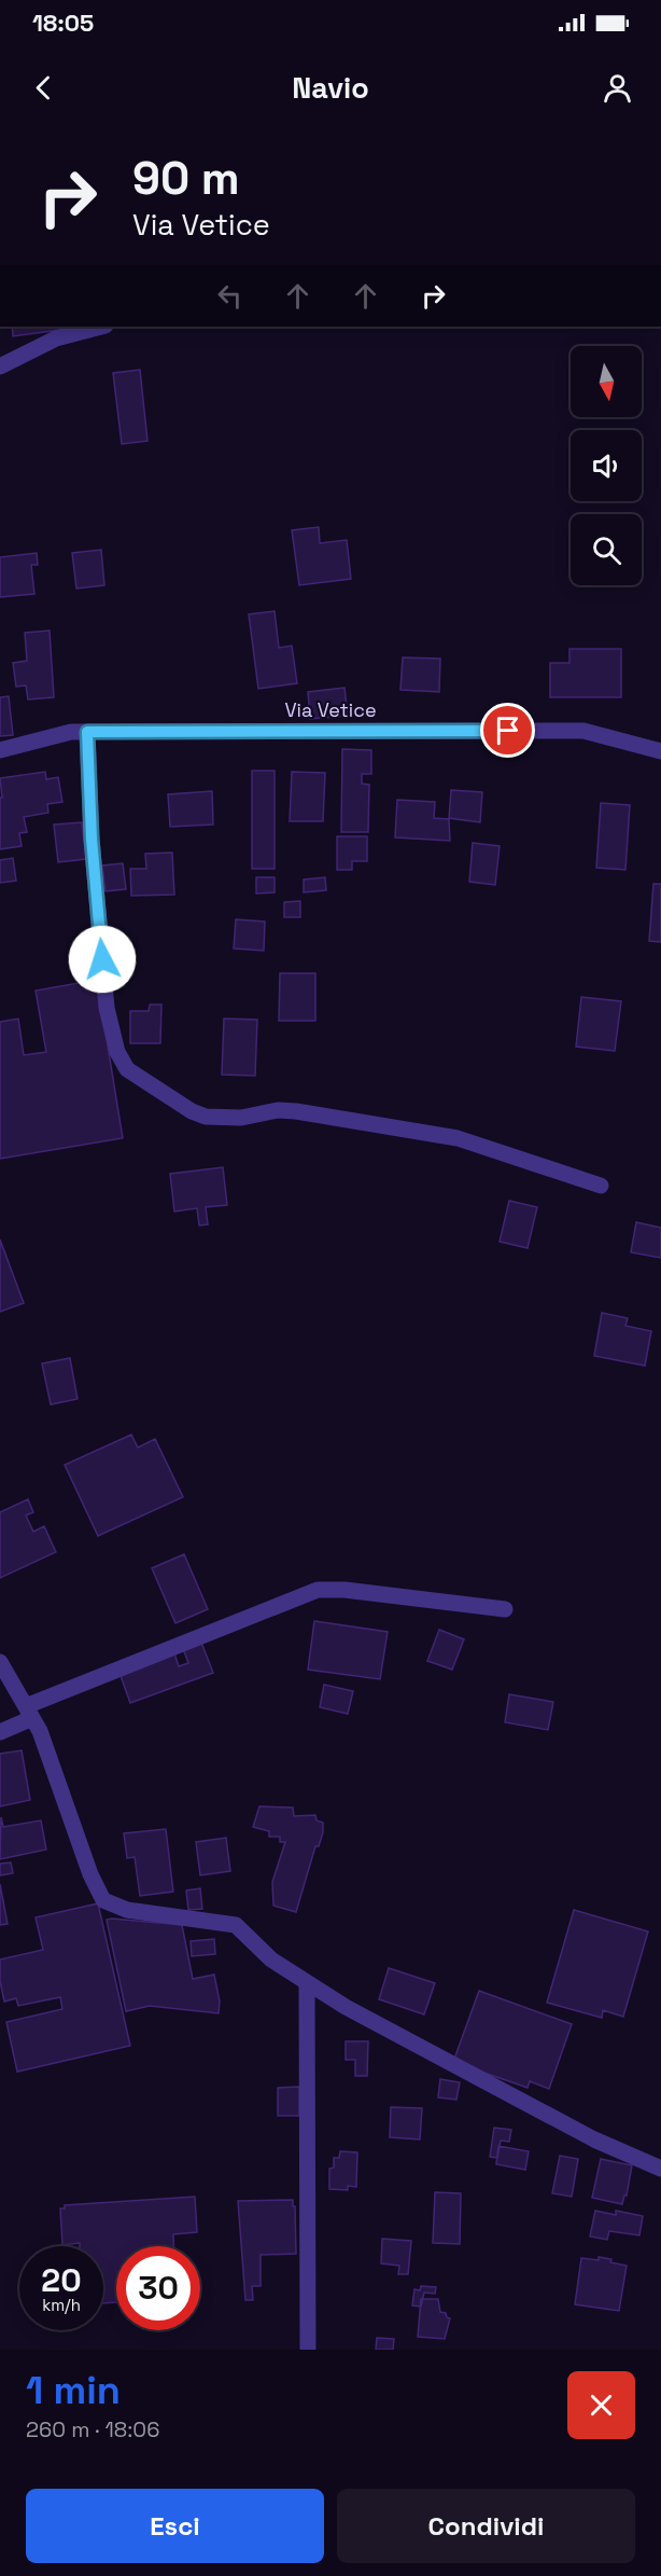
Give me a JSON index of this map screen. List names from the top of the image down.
{
  "streets": {
    "street": ["Via Vetice"]
  },
  "north": "bottom",
  "page": {
    "status": "18:05",
    "header": "Navio",
    "turn": ["90 m", "Via Vetice"],
    "speed": "20 km/h",
    "limit": "30",
    "heading": ["1 min", "260 m · 18:06"],
    "buttons": ["Esci", "Condividi"]
  }
}
